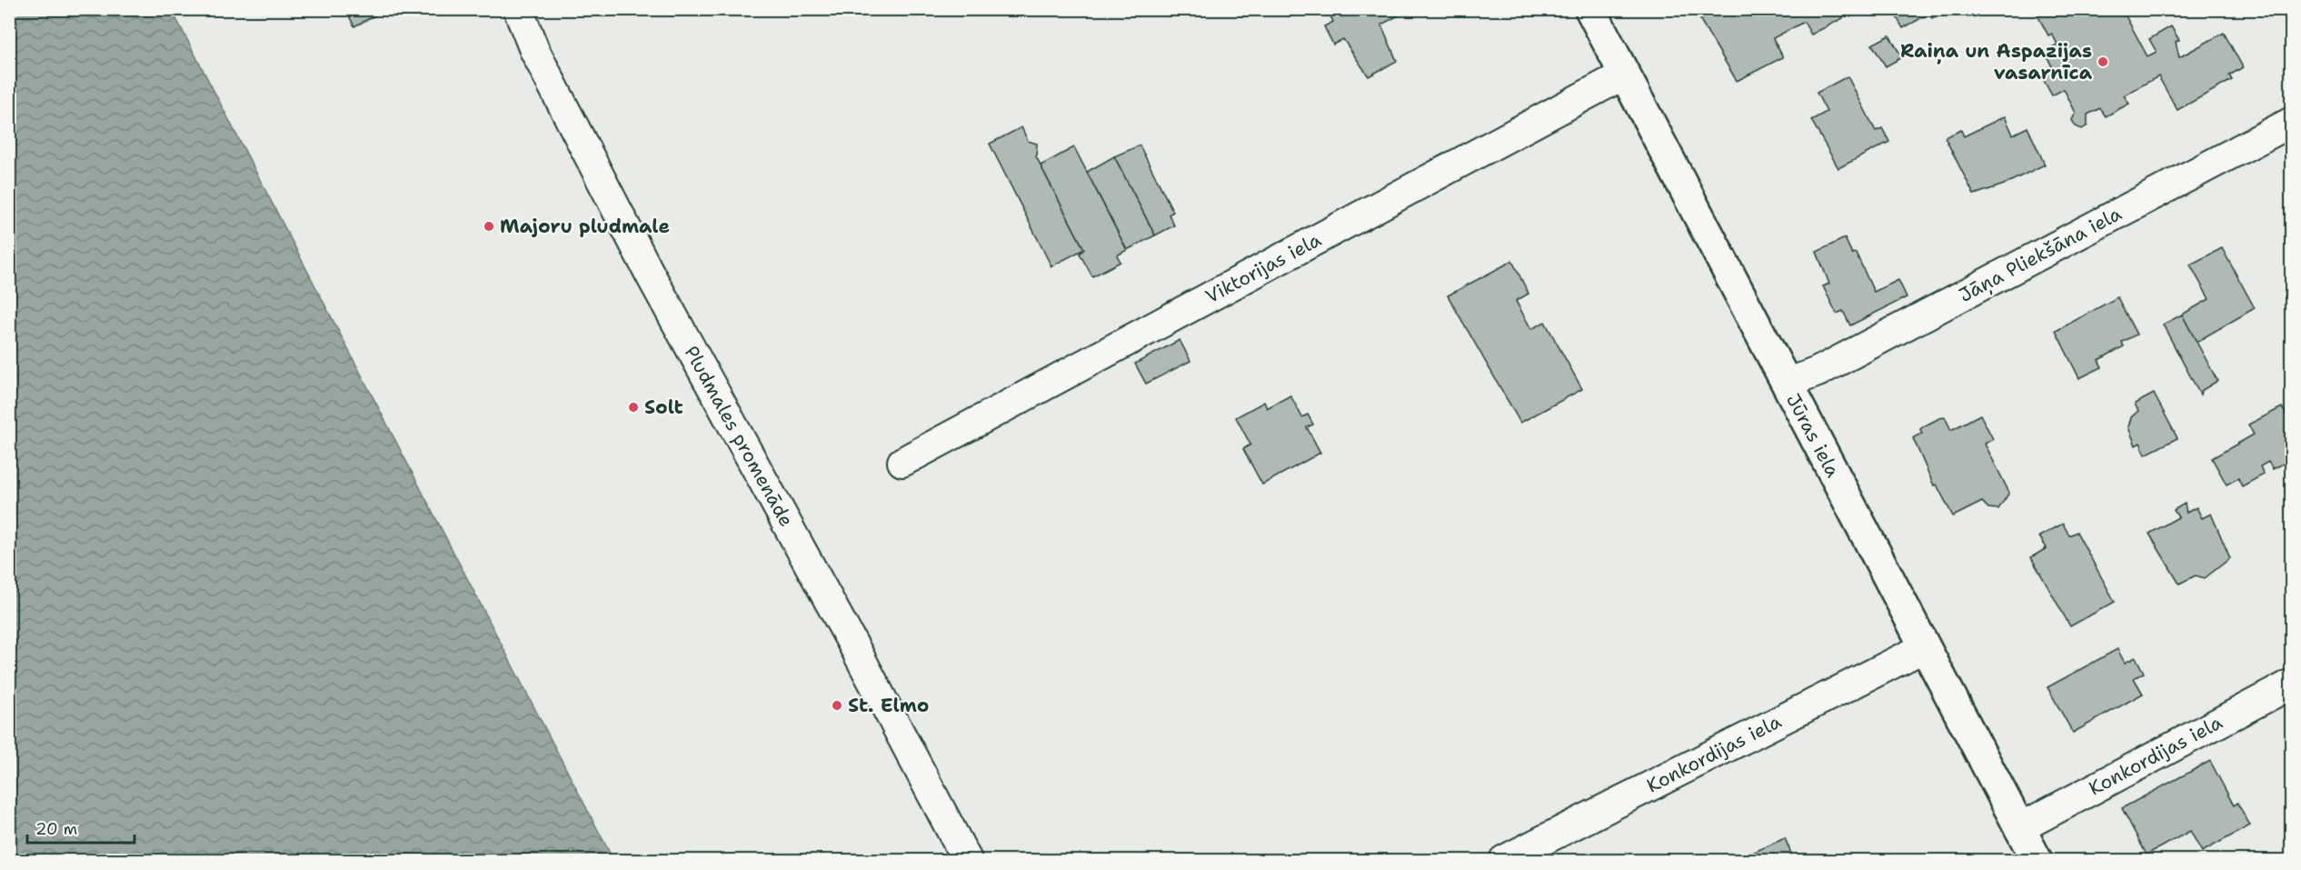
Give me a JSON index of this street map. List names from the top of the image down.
{
  "streets": {
    "street": [
      "Jāņa Pliekšāna iela",
      "Viktorijas iela",
      "Jūras iela",
      "Pludmales promenāde",
      "Konkordijas iela"
    ]
  },
  "crossings": [
    ["Jāņa Pliekšāna iela", "Jūras iela"],
    ["Viktorijas iela", "Jūras iela"],
    ["Jūras iela", "Konkordijas iela"]
  ],
  "places": [
    "Raiņa un Aspazijas vasarnīca",
    "Majoru pludmale",
    "Solt",
    "St. Elmo"
  ],
  "scale_bar": "20 m"
}
